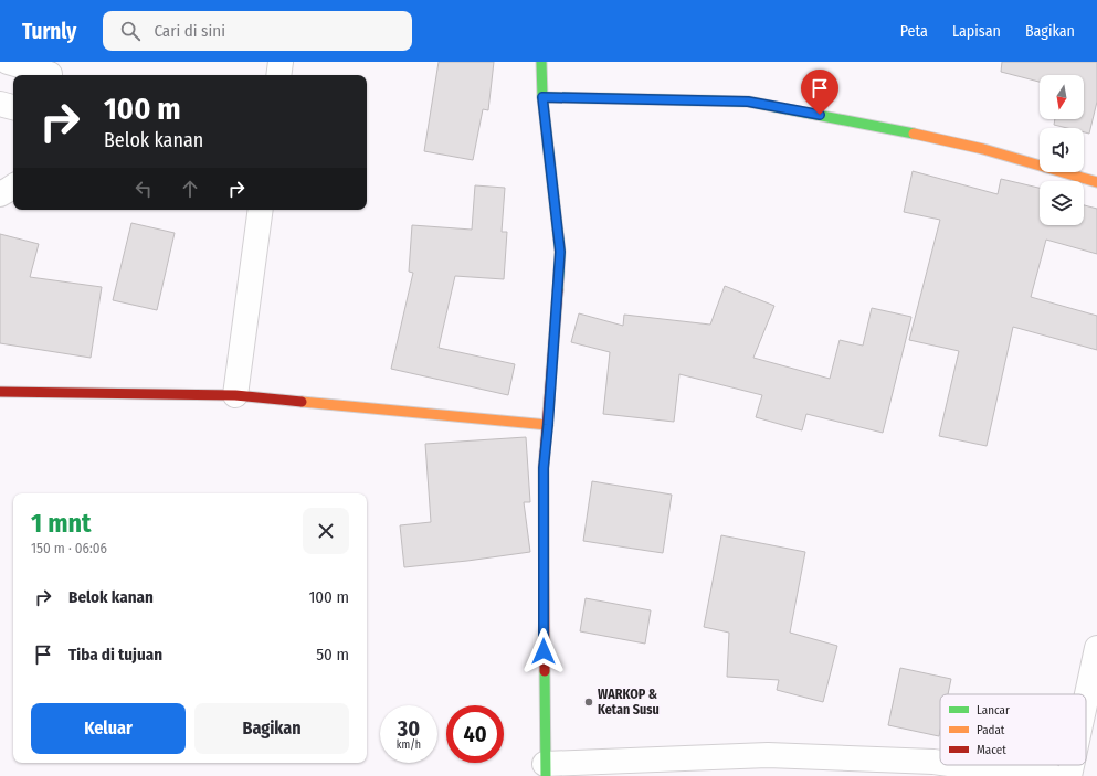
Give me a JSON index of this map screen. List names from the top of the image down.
{
  "places": ["WARKOP & Ketan Susu"],
  "legend": ["Lancar", "Padat", "Macet"],
  "north": "bottom",
  "page": {
    "header": "Turnly",
    "search": "Cari di sini",
    "nav": ["Peta", "Lapisan", "Bagikan"],
    "turn": ["100 m", "Belok kanan"],
    "heading": ["1 mnt", "150 m · 06:06"],
    "list": [
      {
        "name": "Belok kanan",
        "value": "100 m"
      },
      {
        "name": "Tiba di tujuan",
        "value": "50 m"
      }
    ],
    "buttons": ["Keluar", "Bagikan"],
    "speed": "30 km/h",
    "limit": "40"
  }
}
